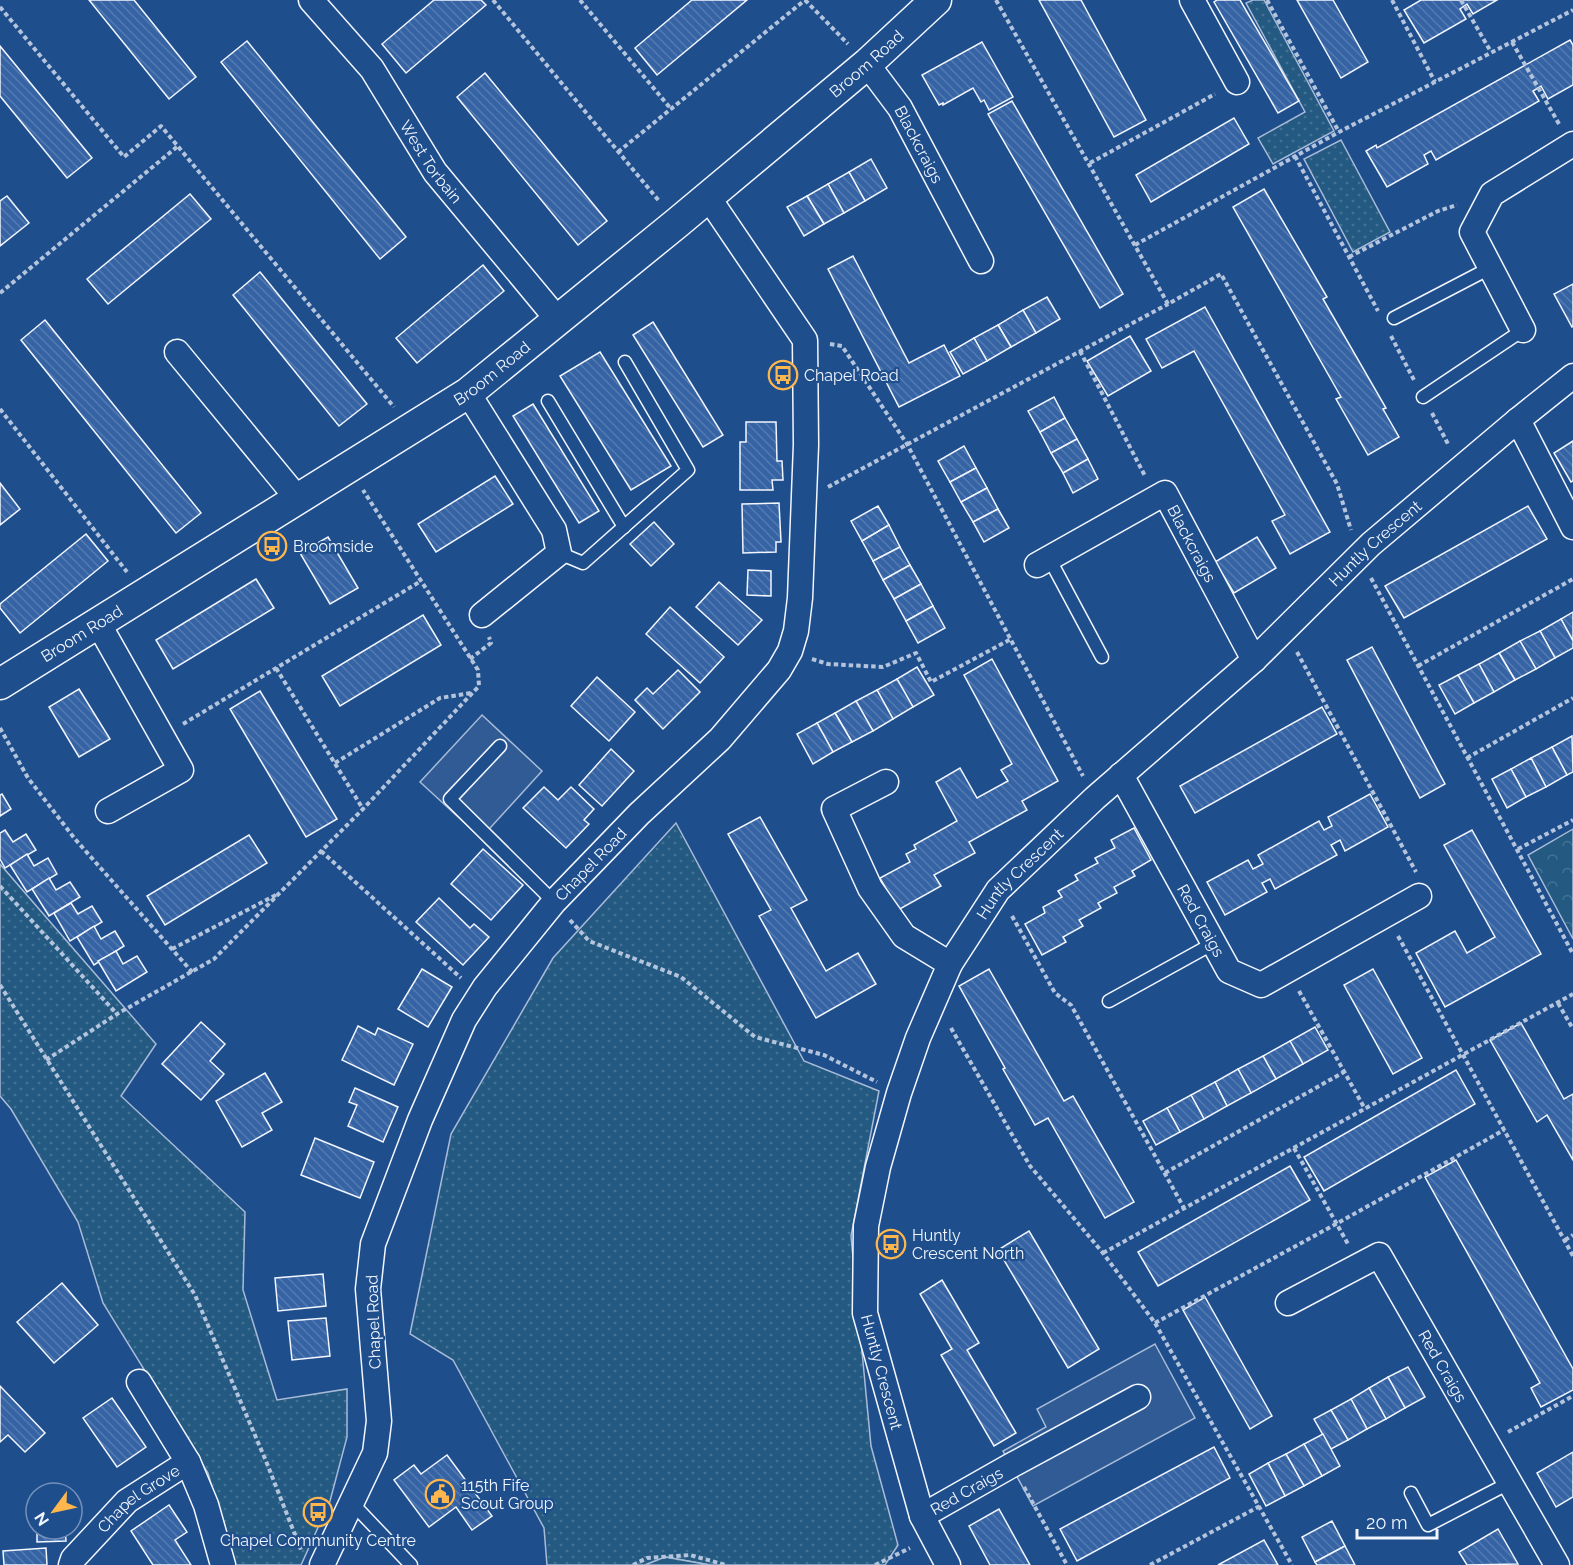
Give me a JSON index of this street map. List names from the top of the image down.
{
  "streets": {
    "street": [
      "Broom Road",
      "Blackcraigs",
      "West Torbain",
      "Huntly Crescent",
      "Chapel Road",
      "Red Craigs",
      "Chapel Grove"
    ]
  },
  "crossings": [
    ["Broom Road", "Blackcraigs"],
    ["Broom Road", "West Torbain"],
    ["Blackcraigs", "Huntly Crescent"],
    ["Huntly Crescent", "Red Craigs"]
  ],
  "places": {
    "bus stop": [
      "Chapel Road",
      "Broomside",
      "Huntly Crescent North",
      "Chapel Community Centre"
    ],
    "public building": ["115th Fife Scout Group"]
  },
  "scale_bar": "20 m",
  "north": "bottom left"
}
